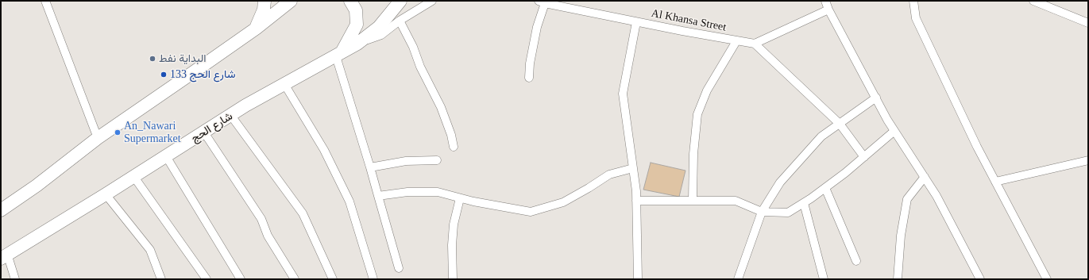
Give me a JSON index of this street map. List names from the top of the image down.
{
  "streets": {
    "main road": ["شارع الحج"],
    "street": ["Al Khansa Street"]
  },
  "places": ["البداية نفط", "شارع الحج 133", "An_Nawari Supermarket"]
}
